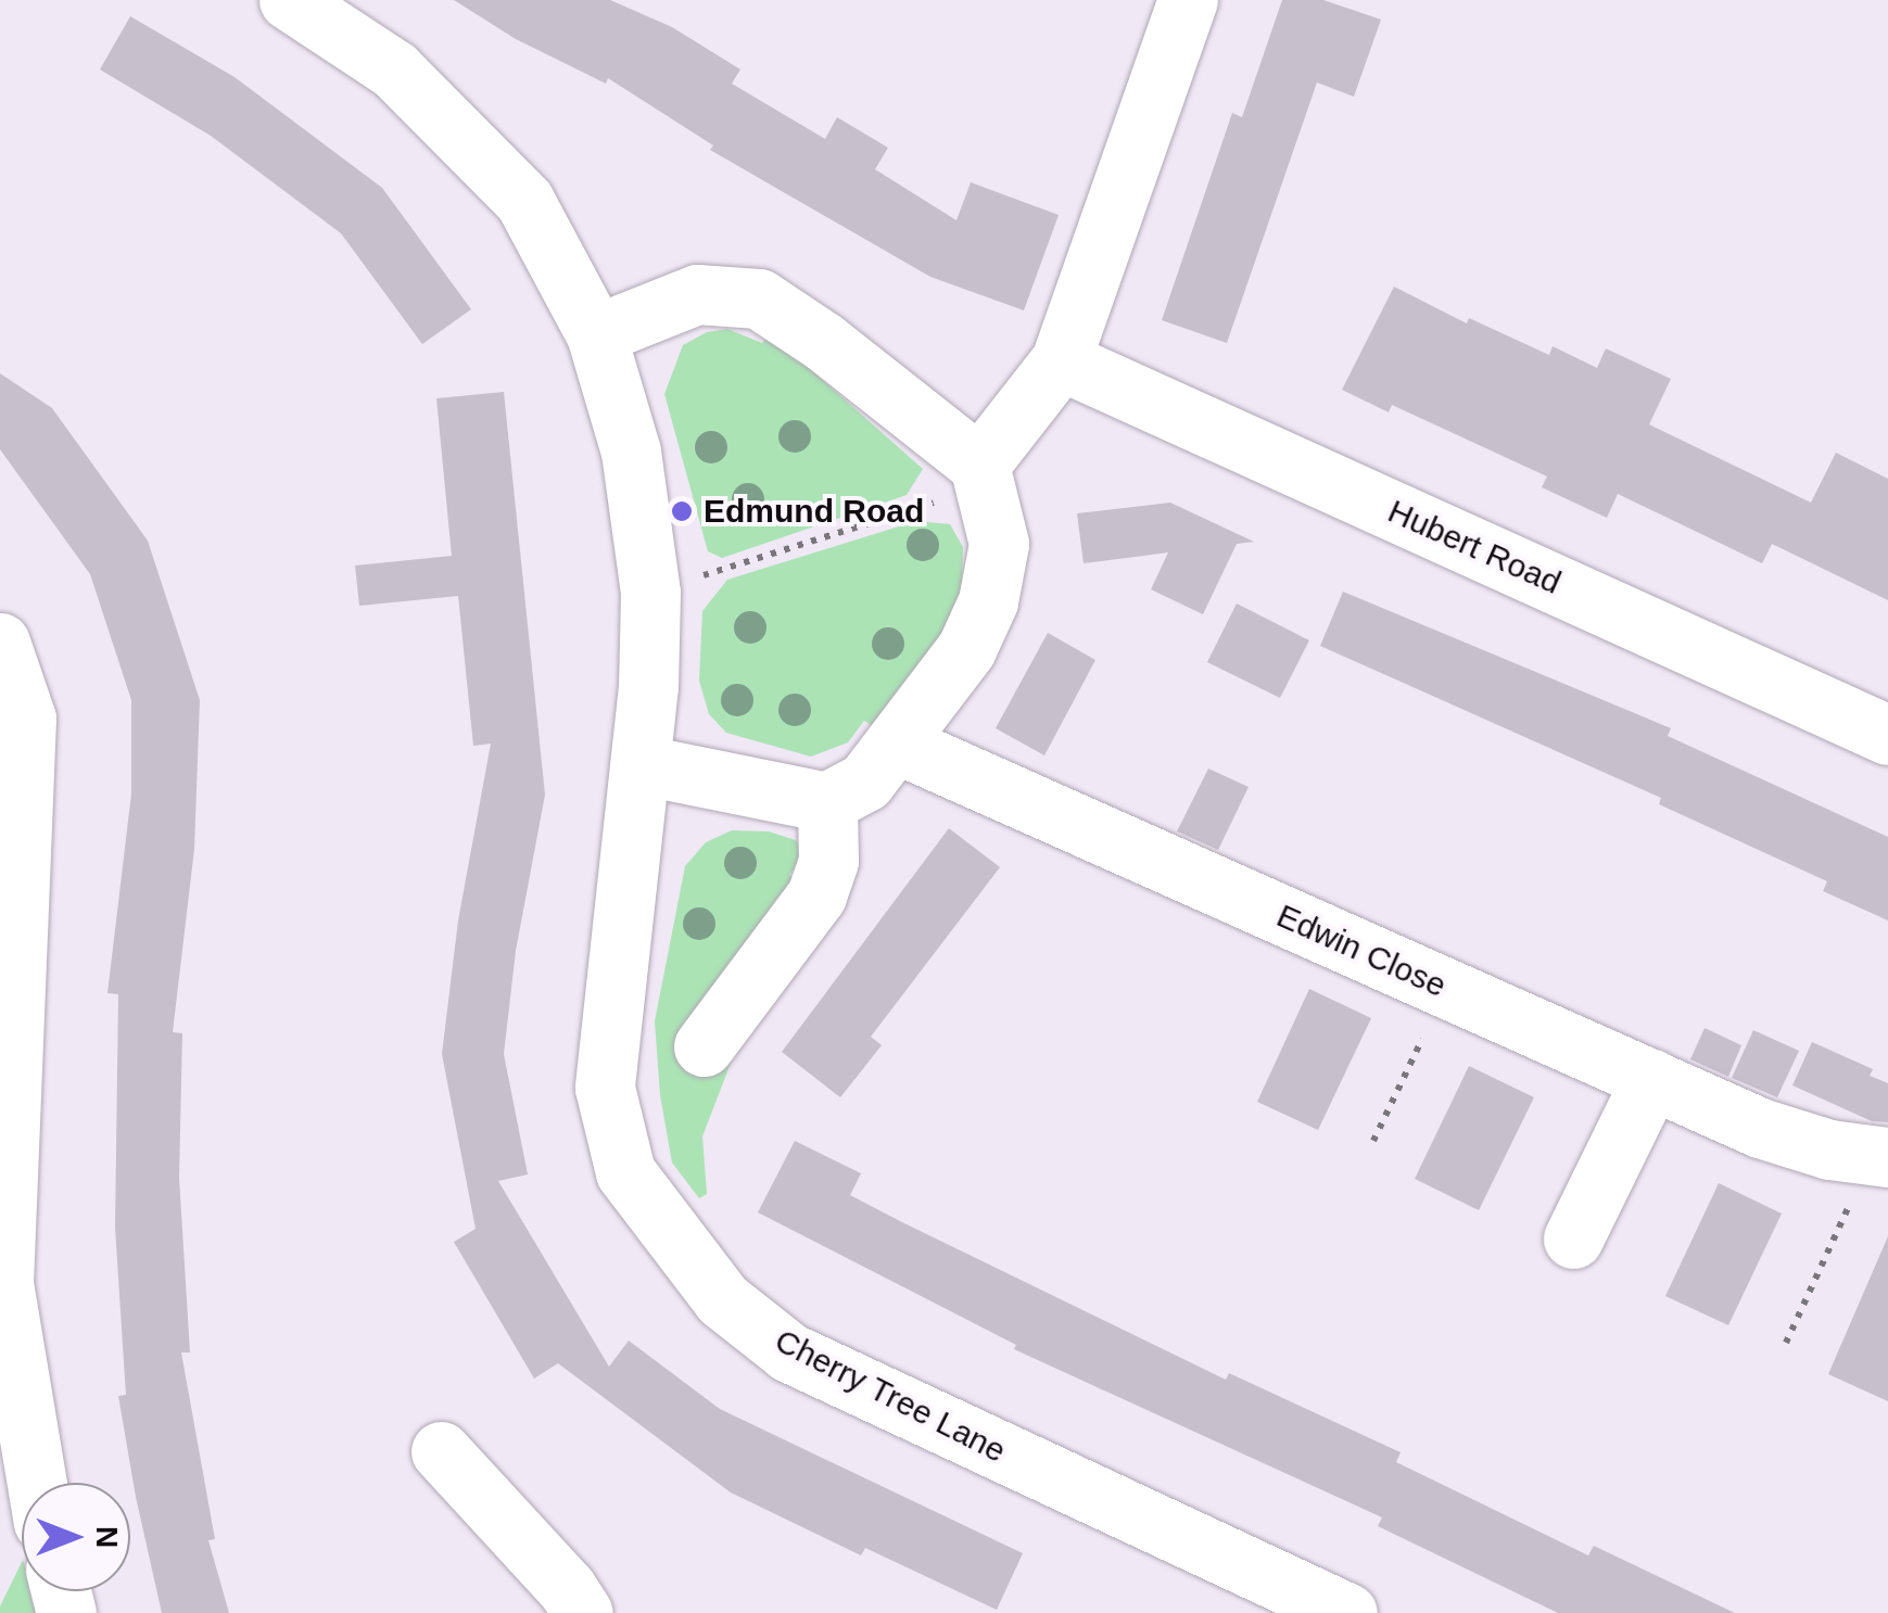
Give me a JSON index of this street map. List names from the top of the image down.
{
  "streets": {
    "street": ["Hubert Road", "Edwin Close", "Cherry Tree Lane"]
  },
  "places": ["Edmund Road"],
  "north": "right"
}
